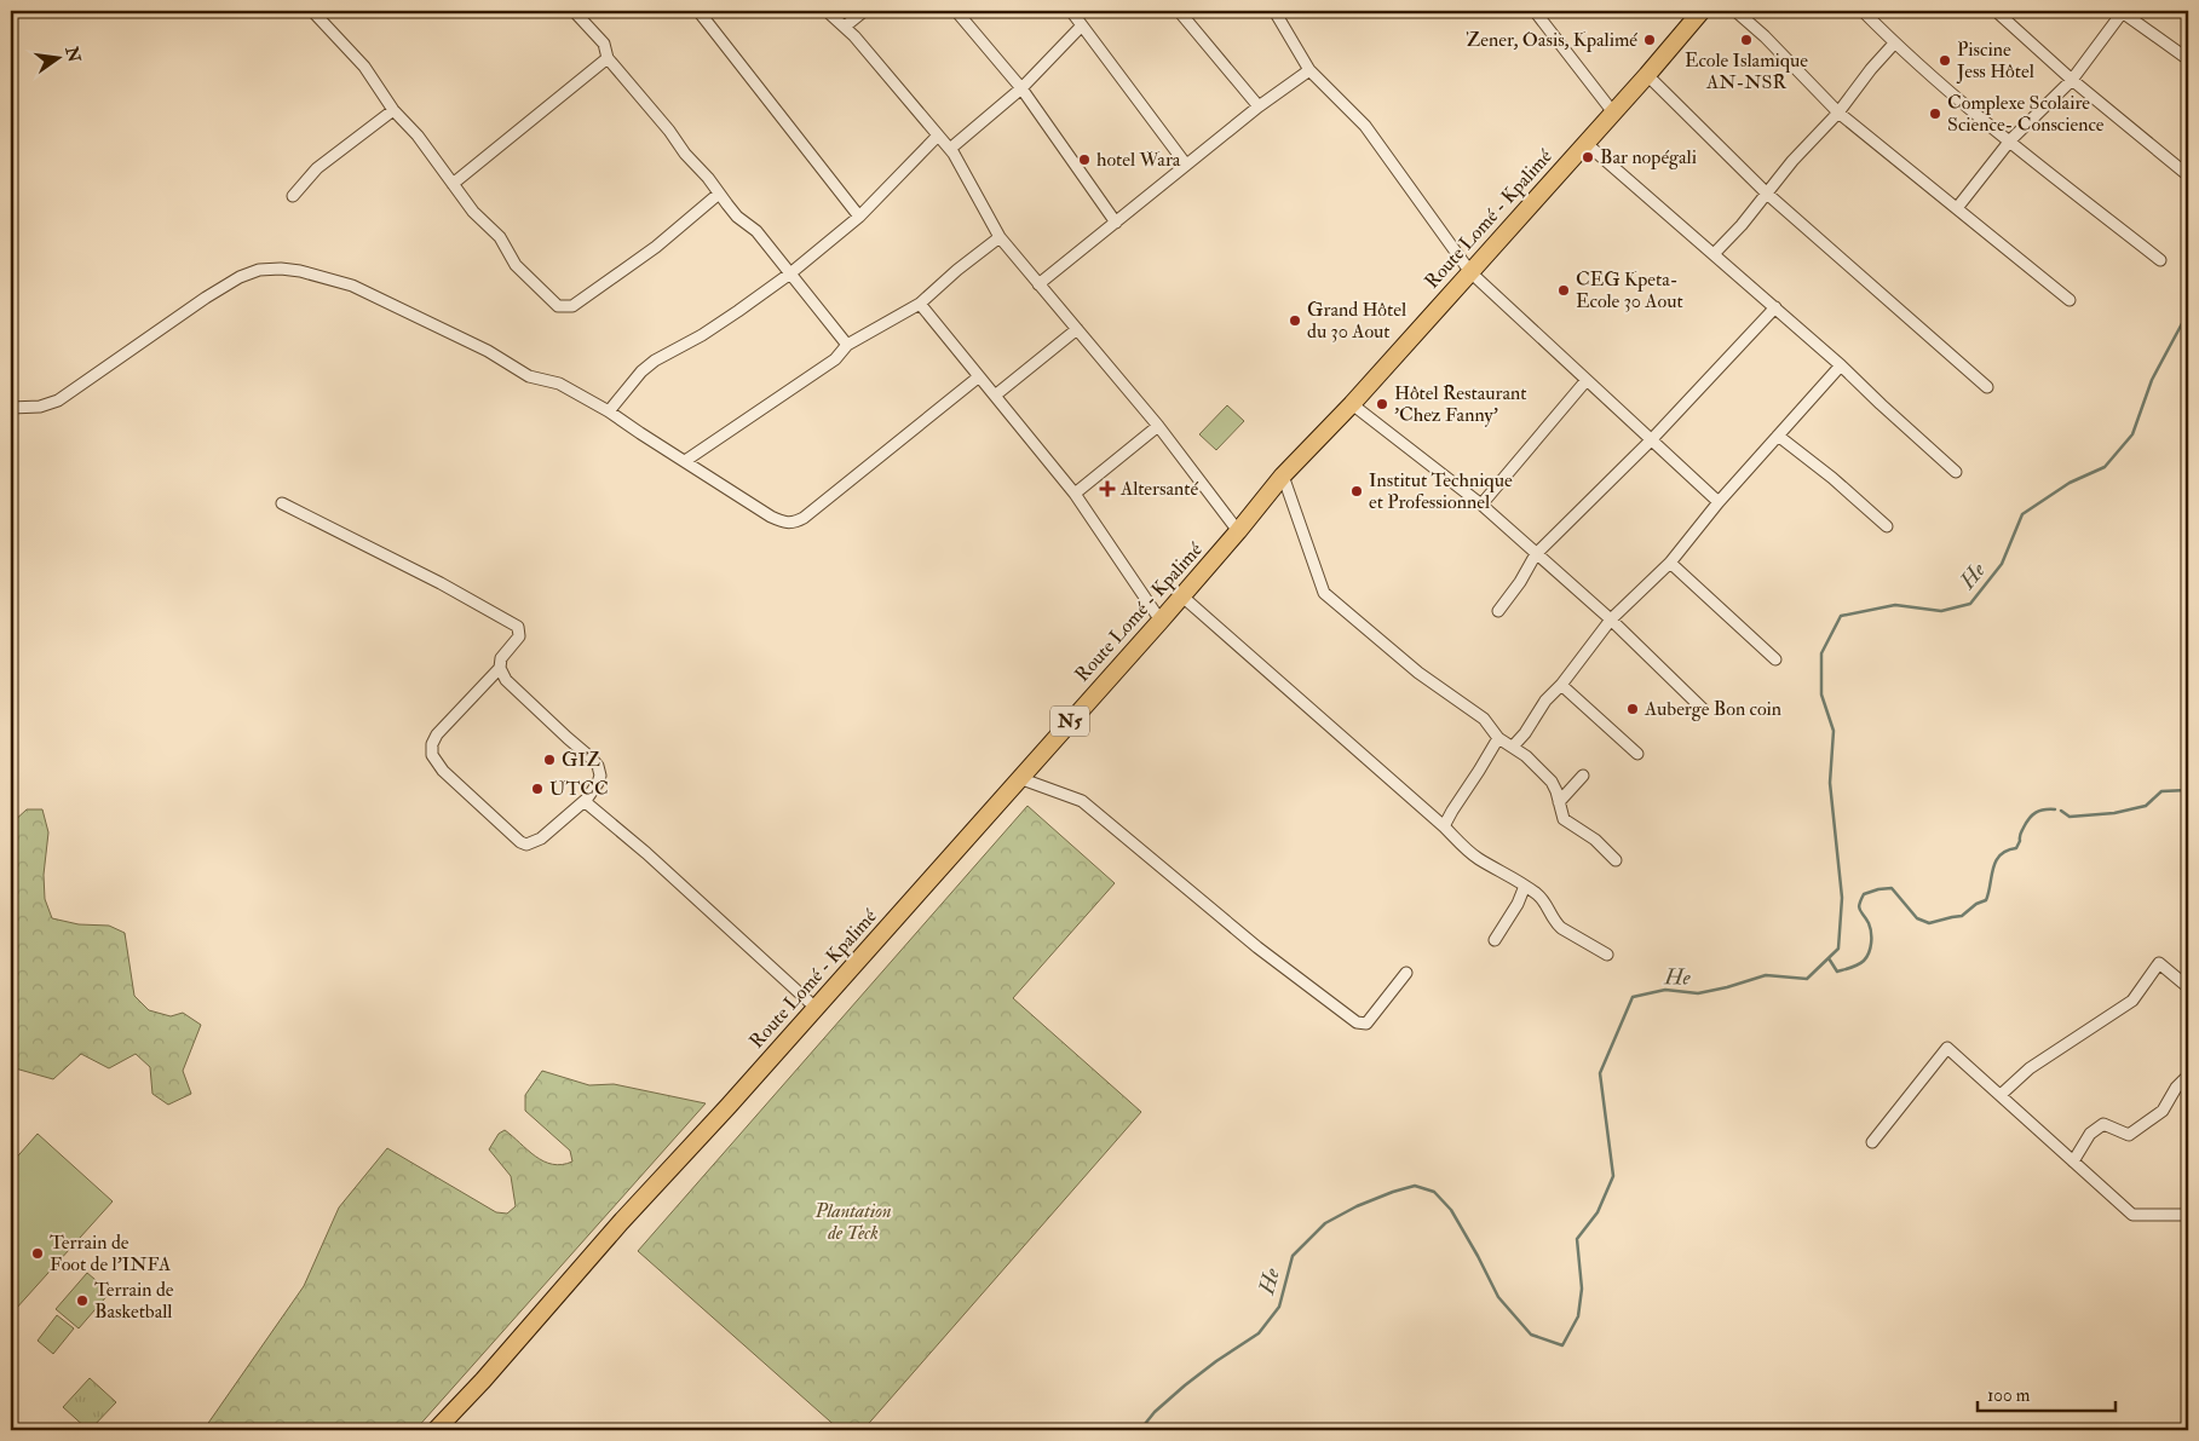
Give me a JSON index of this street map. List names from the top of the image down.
{
  "streets": {
    "main road": ["Route Lomé - Kpalimé", "N5"]
  },
  "water": ["He"],
  "parks": ["Plantation de Teck"],
  "places": {
    "other": [
      "Zener, Oasis, Kpalimé",
      "Ecole Islamique AN-NSR",
      "Piscine Jess Hôtel",
      "Complexe Scolaire Science- Conscience",
      "Bar nopégali",
      "hotel Wara",
      "CEG Kpeta- Ecole 30 Aout",
      "Grand Hôtel du 30 Aout",
      "Hôtel Restaurant 'Chez Fanny'",
      "Institut Technique et Professionnel",
      "Auberge Bon coin",
      "GIZ",
      "UTCC",
      "Terrain de Foot de l'INFA",
      "Terrain de Basketball"
    ],
    "health": ["Altersanté"]
  },
  "scale_bar": "100 m",
  "north": "right"
}
